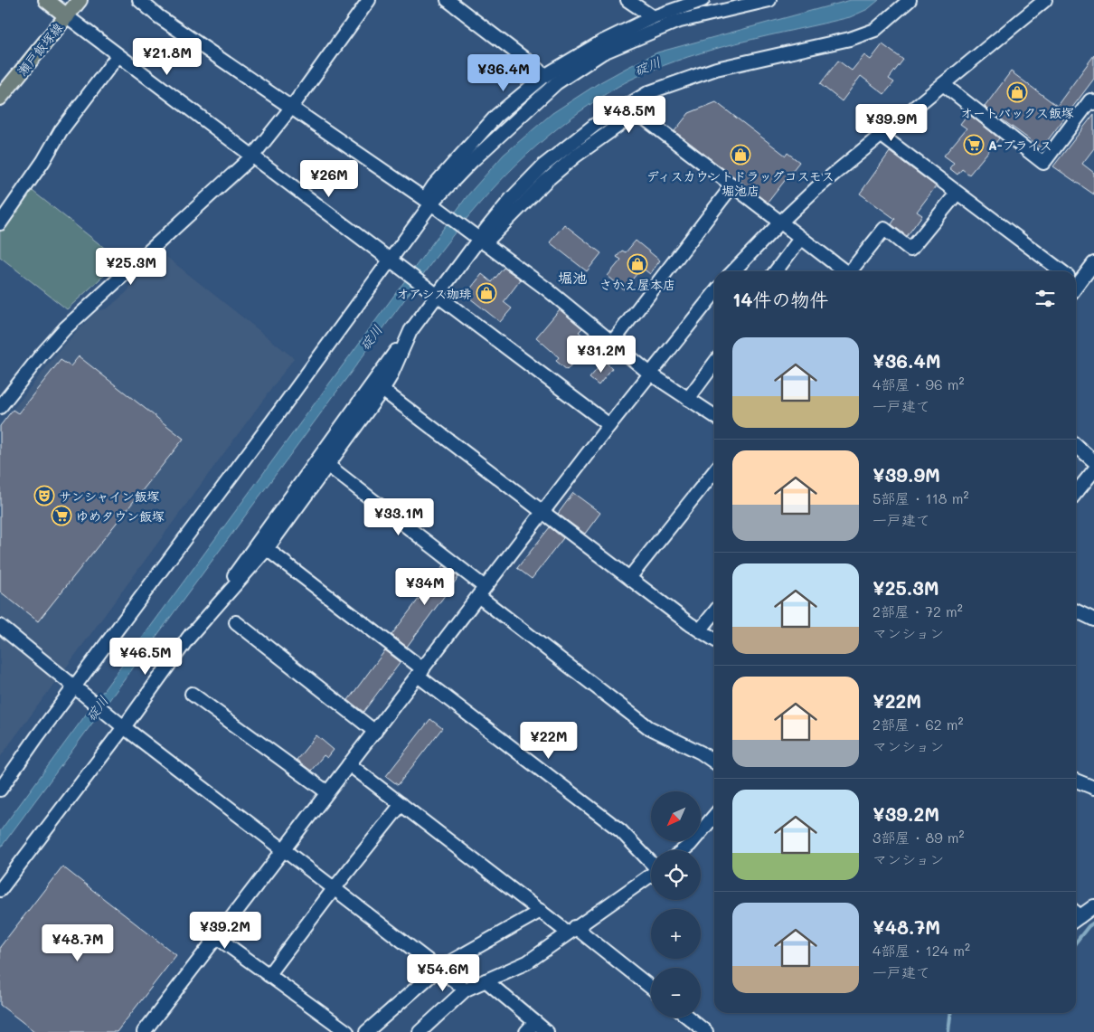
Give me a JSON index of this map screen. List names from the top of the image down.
{
  "streets": {
    "main road": ["瀬戸飯塚線"]
  },
  "districts": ["堀池"],
  "water": ["碇川"],
  "places": {
    "shop": [
      "オートバックス飯塚",
      "ディスカウントドラッグコスモス 堀池店",
      "さかえ屋本店",
      "オアシス珈琲"
    ],
    "supermarket": ["A-プライス", "ゆめタウン飯塚"],
    "theatre": ["サンシャイン飯塚"]
  },
  "north": "bottom left",
  "page": {
    "price": [
      "¥21.8M",
      "¥36.4M",
      "¥48.5M",
      "¥39.9M",
      "¥26M",
      "¥25.3M",
      "¥31.2M",
      "¥33.1M",
      "¥34M",
      "¥46.5M",
      "¥22M",
      "¥39.2M",
      "¥48.7M",
      "¥54.6M"
    ],
    "heading": "14件の物件",
    "list": [
      {
        "name": "¥36.4M",
        "note": "4部屋 · 96 m² · 一戸建て"
      },
      {
        "name": "¥39.9M",
        "note": "5部屋 · 118 m² · 一戸建て"
      },
      {
        "name": "¥25.3M",
        "note": "2部屋 · 72 m² · マンション"
      },
      {
        "name": "¥22M",
        "note": "2部屋 · 62 m² · マンション"
      },
      {
        "name": "¥39.2M",
        "note": "3部屋 · 89 m² · マンション"
      },
      {
        "name": "¥48.7M",
        "note": "4部屋 · 124 m² · 一戸建て"
      }
    ],
    "map_buttons": ["+", "−"]
  }
}
